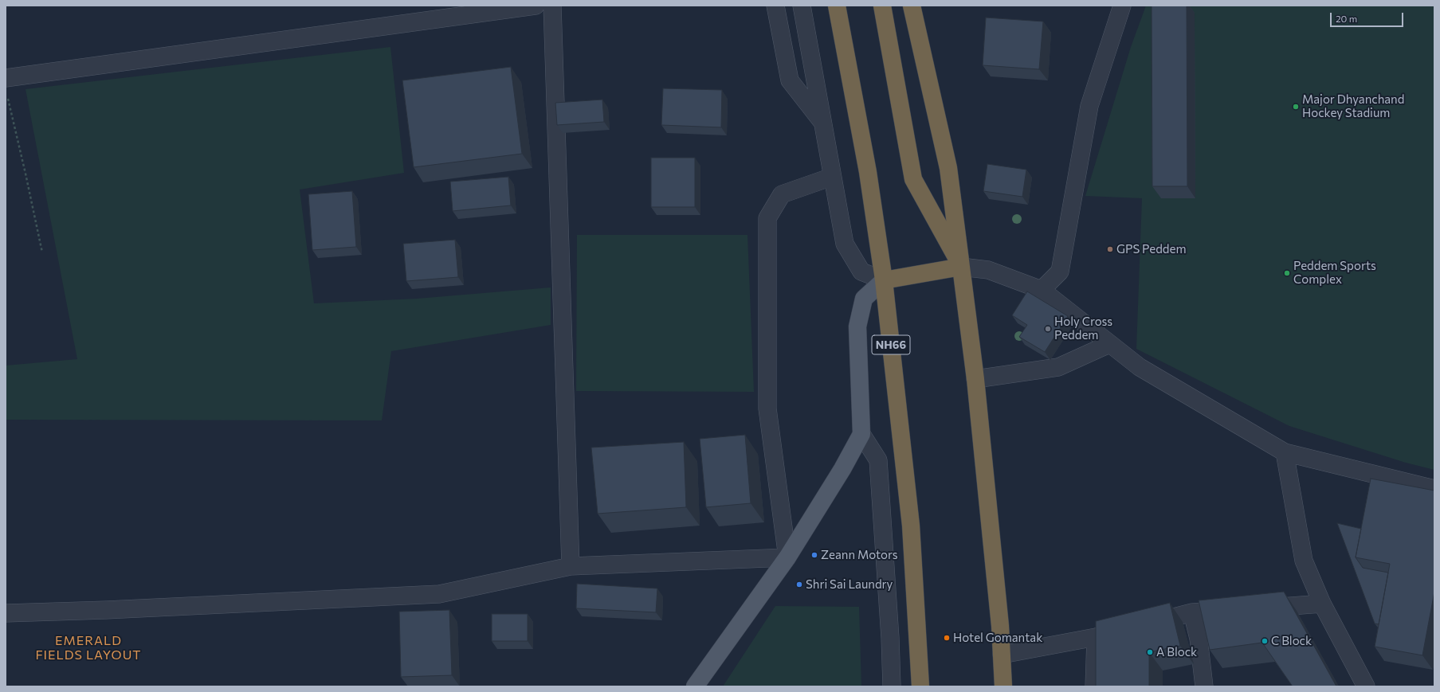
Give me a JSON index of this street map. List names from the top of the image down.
{
  "streets": {
    "highway": ["NH66"]
  },
  "districts": ["EMERALD FIELDS LAYOUT"],
  "places": [
    "Major Dhyanchand Hockey Stadium",
    "GPS Peddem",
    "Peddem Sports Complex",
    "Holy Cross Peddem",
    "Zeann Motors",
    "Shri Sai Laundry",
    "Hotel Gomantak",
    "C Block",
    "A Block"
  ],
  "scale_bar": "20 m"
}
